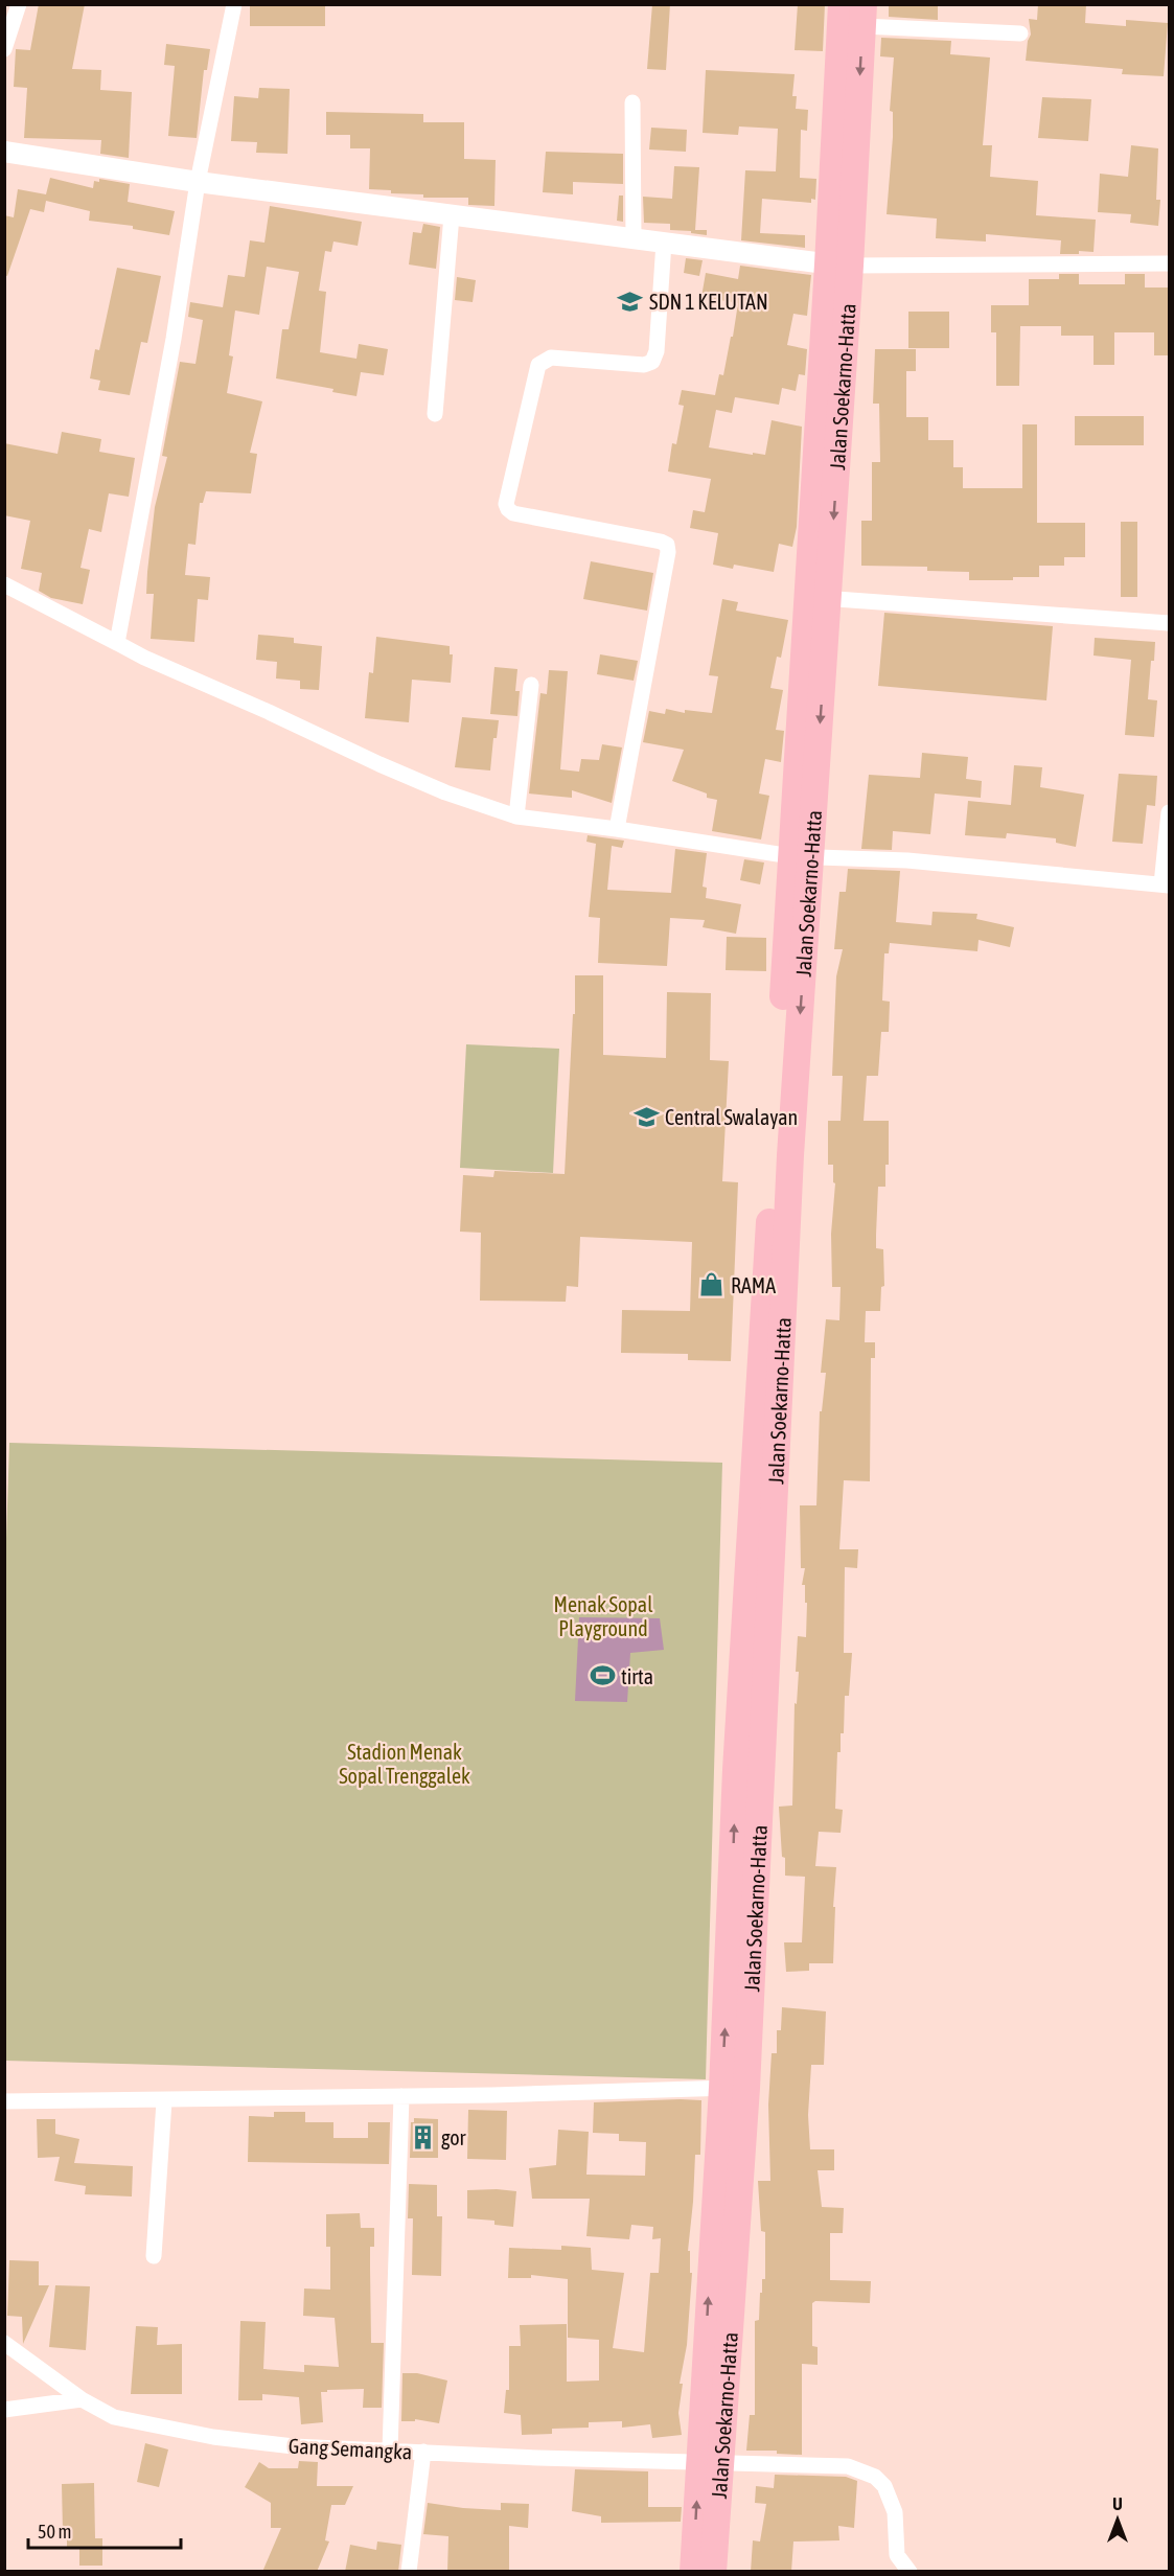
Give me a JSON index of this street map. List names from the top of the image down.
{
  "streets": {
    "highway": ["Jalan Soekarno-Hatta"],
    "street": ["Gang Semangka"]
  },
  "crossings": [
    ["Jalan Soekarno-Hatta", "Gang Semangka"]
  ],
  "parks": ["Menak Sopal Playground", "Stadion Menak Sopal Trenggalek"],
  "places": {
    "school or university": ["SDN 1 KELUTAN", "Central Swalayan"],
    "shop": ["RAMA"],
    "sports": ["tirta"],
    "building": ["gor"]
  },
  "scale_bar": "50 m",
  "north": "top"
}
